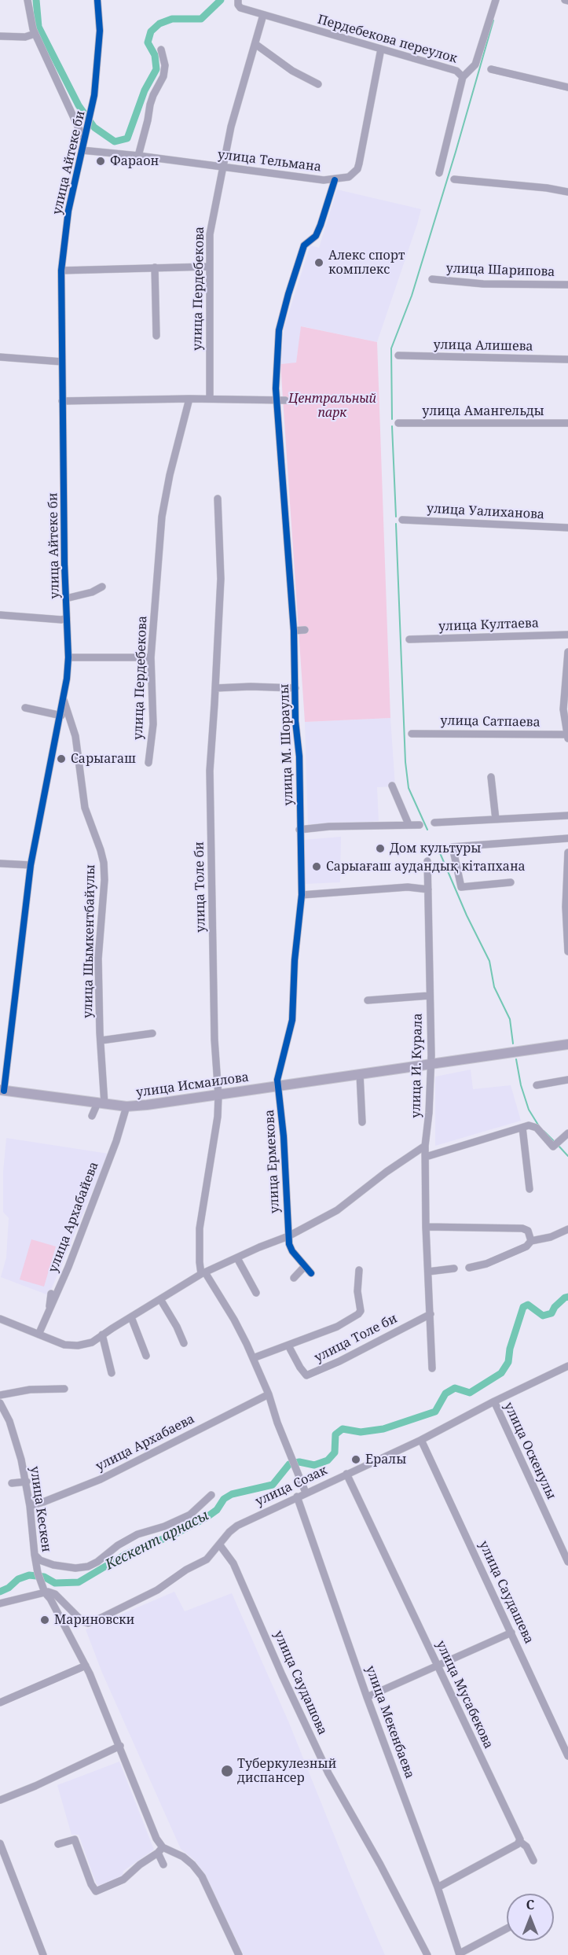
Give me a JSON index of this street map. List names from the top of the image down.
{
  "streets": {
    "main road": ["улица Исмаилова"],
    "street": [
      "Пердебекова переулок",
      "улица Тельмана",
      "улица Айтеке би",
      "улица Шарипова",
      "улица Пердебекова",
      "улица Алишева",
      "улица Амангельды",
      "улица Уалиханова",
      "улица Култаева",
      "улица Сатпаева",
      "улица М. Шораулы",
      "улица Толе би",
      "улица Шымкентбайулы",
      "улица И. Курала",
      "улица Ермекова",
      "улица Архабайева",
      "улица Архабаева",
      "улица Оскенулы",
      "улица Созак",
      "улица Кескен",
      "улица Саудашева",
      "улица Саудашова",
      "улица Мусабекова",
      "улица Мекенбаева"
    ]
  },
  "crossings": [
    ["Пердебекова переулок", "улица Тельмана"],
    ["Пердебекова переулок", "улица Пердебекова"],
    ["улица Тельмана", "улица Айтеке би"],
    ["улица Тельмана", "улица Пердебекова"],
    ["улица Тельмана", "улица М. Шораулы"],
    ["улица Айтеке би", "улица Шымкентбайулы"],
    ["улица Айтеке би", "улица Исмаилова"],
    ["улица М. Шораулы", "улица Исмаилова"],
    ["улица М. Шораулы", "улица Ермекова"],
    ["улица Толе би", "улица И. Курала"],
    ["улица Толе би", "улица Исмаилова"],
    ["улица Толе би", "улица Архабаева"],
    ["улица Толе би", "улица Созак"],
    ["улица Шымкентбайулы", "улица Исмаилова"],
    ["улица И. Курала", "улица Исмаилова"],
    ["улица Исмаилова", "улица Ермекова"],
    ["улица Исмаилова", "улица Архабайева"],
    ["улица Архабаева", "улица Кескен"],
    ["улица Оскенулы", "улица Созак"],
    ["улица Созак", "улица Кескен"],
    ["улица Созак", "улица Саудашева"],
    ["улица Созак", "улица Саудашова"],
    ["улица Созак", "улица Мусабекова"],
    ["улица Созак", "улица Мекенбаева"]
  ],
  "water": ["Кескент арнасы"],
  "parks": ["Центральный парк"],
  "places": [
    "Фараон",
    "Алекс спорт комплекс",
    "Сарыагаш",
    "Дом культуры",
    "Сарыағаш аудандық кітапхана",
    "Ералы",
    "Мариновски",
    "Туберкулезный диспансер"
  ],
  "north": "top"
}
